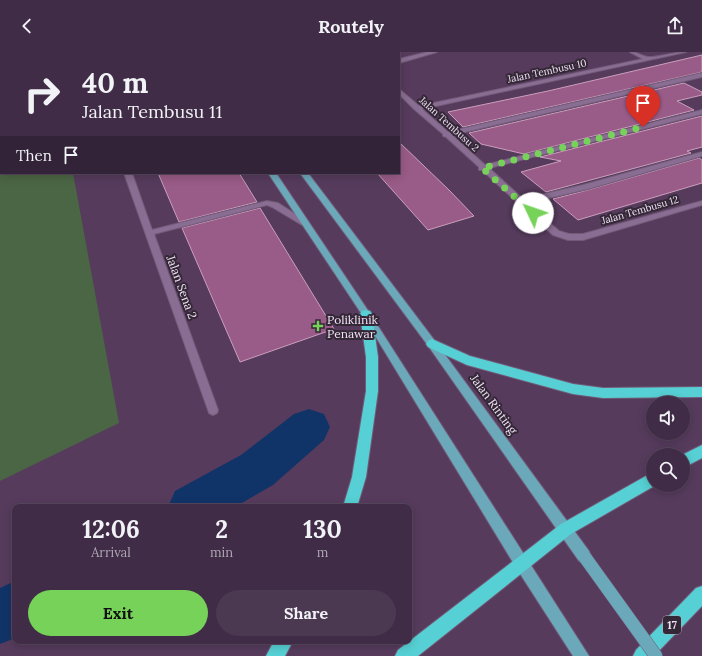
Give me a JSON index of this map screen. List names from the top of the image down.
{
  "streets": {
    "highway": ["17"],
    "main road": ["Jalan Rinting"],
    "street": [
      "Jalan Tembusu 10",
      "Jalan Tembusu 2",
      "Jalan Tembusu 12",
      "Jalan Sena 2"
    ]
  },
  "crossings": [
    ["Jalan Tembusu 10", "Jalan Tembusu 2"],
    ["Jalan Tembusu 2", "Jalan Tembusu 12"]
  ],
  "places": {
    "health": ["Poliklinik Penawar"]
  },
  "page": {
    "header": "Routely",
    "turn": ["40 m", "Jalan Tembusu 11"],
    "then": "Then",
    "eta": [
      "12:06",
      "Arrival",
      "2",
      "min",
      "130",
      "m"
    ],
    "buttons": ["Exit", "Share"]
  }
}
